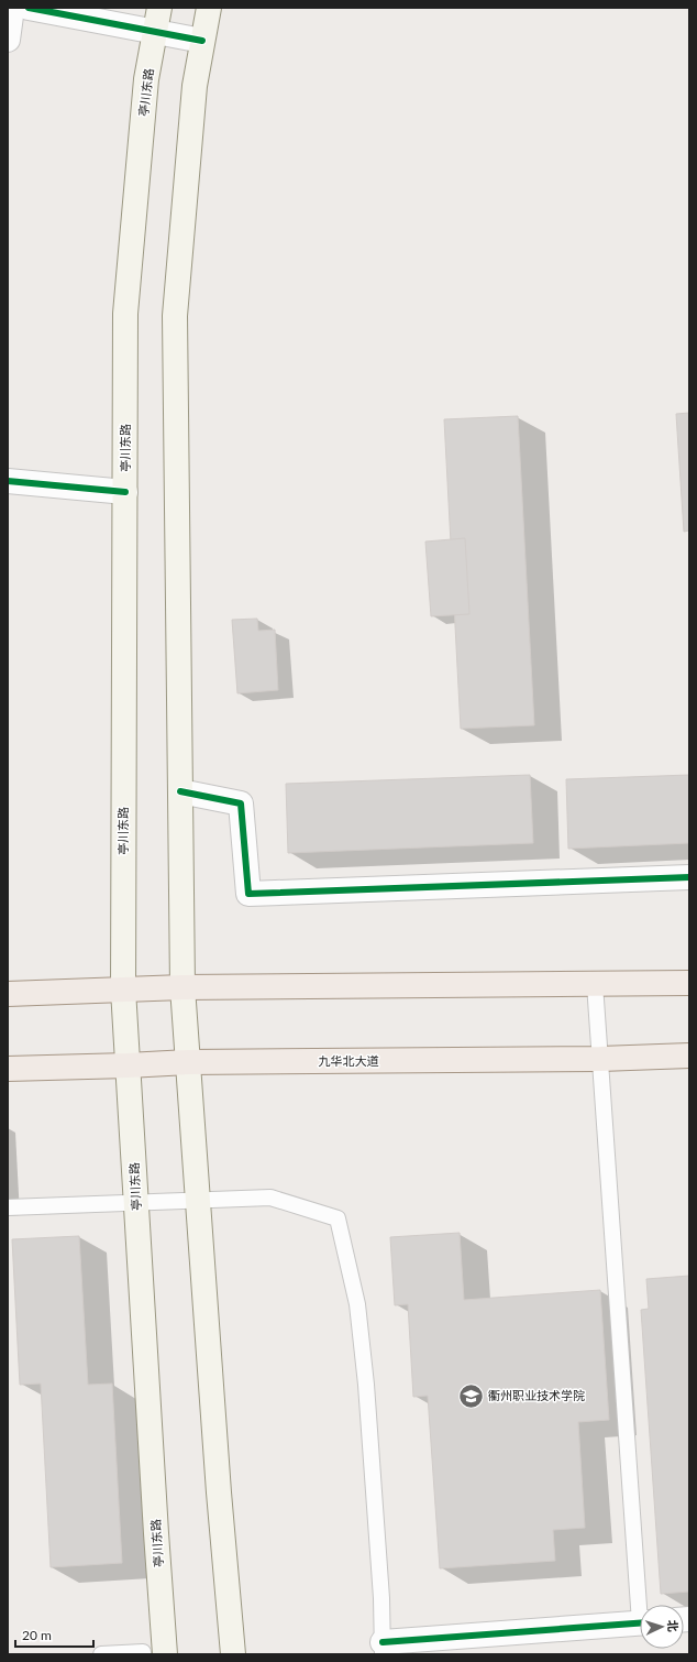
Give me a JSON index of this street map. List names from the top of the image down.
{
  "streets": {
    "main road": ["亭川东路", "九华北大道"]
  },
  "crossings": [
    ["亭川东路", "九华北大道"]
  ],
  "places": {
    "school or university": ["衢州职业技术学院"]
  },
  "scale_bar": "20 m",
  "north": "right"
}
